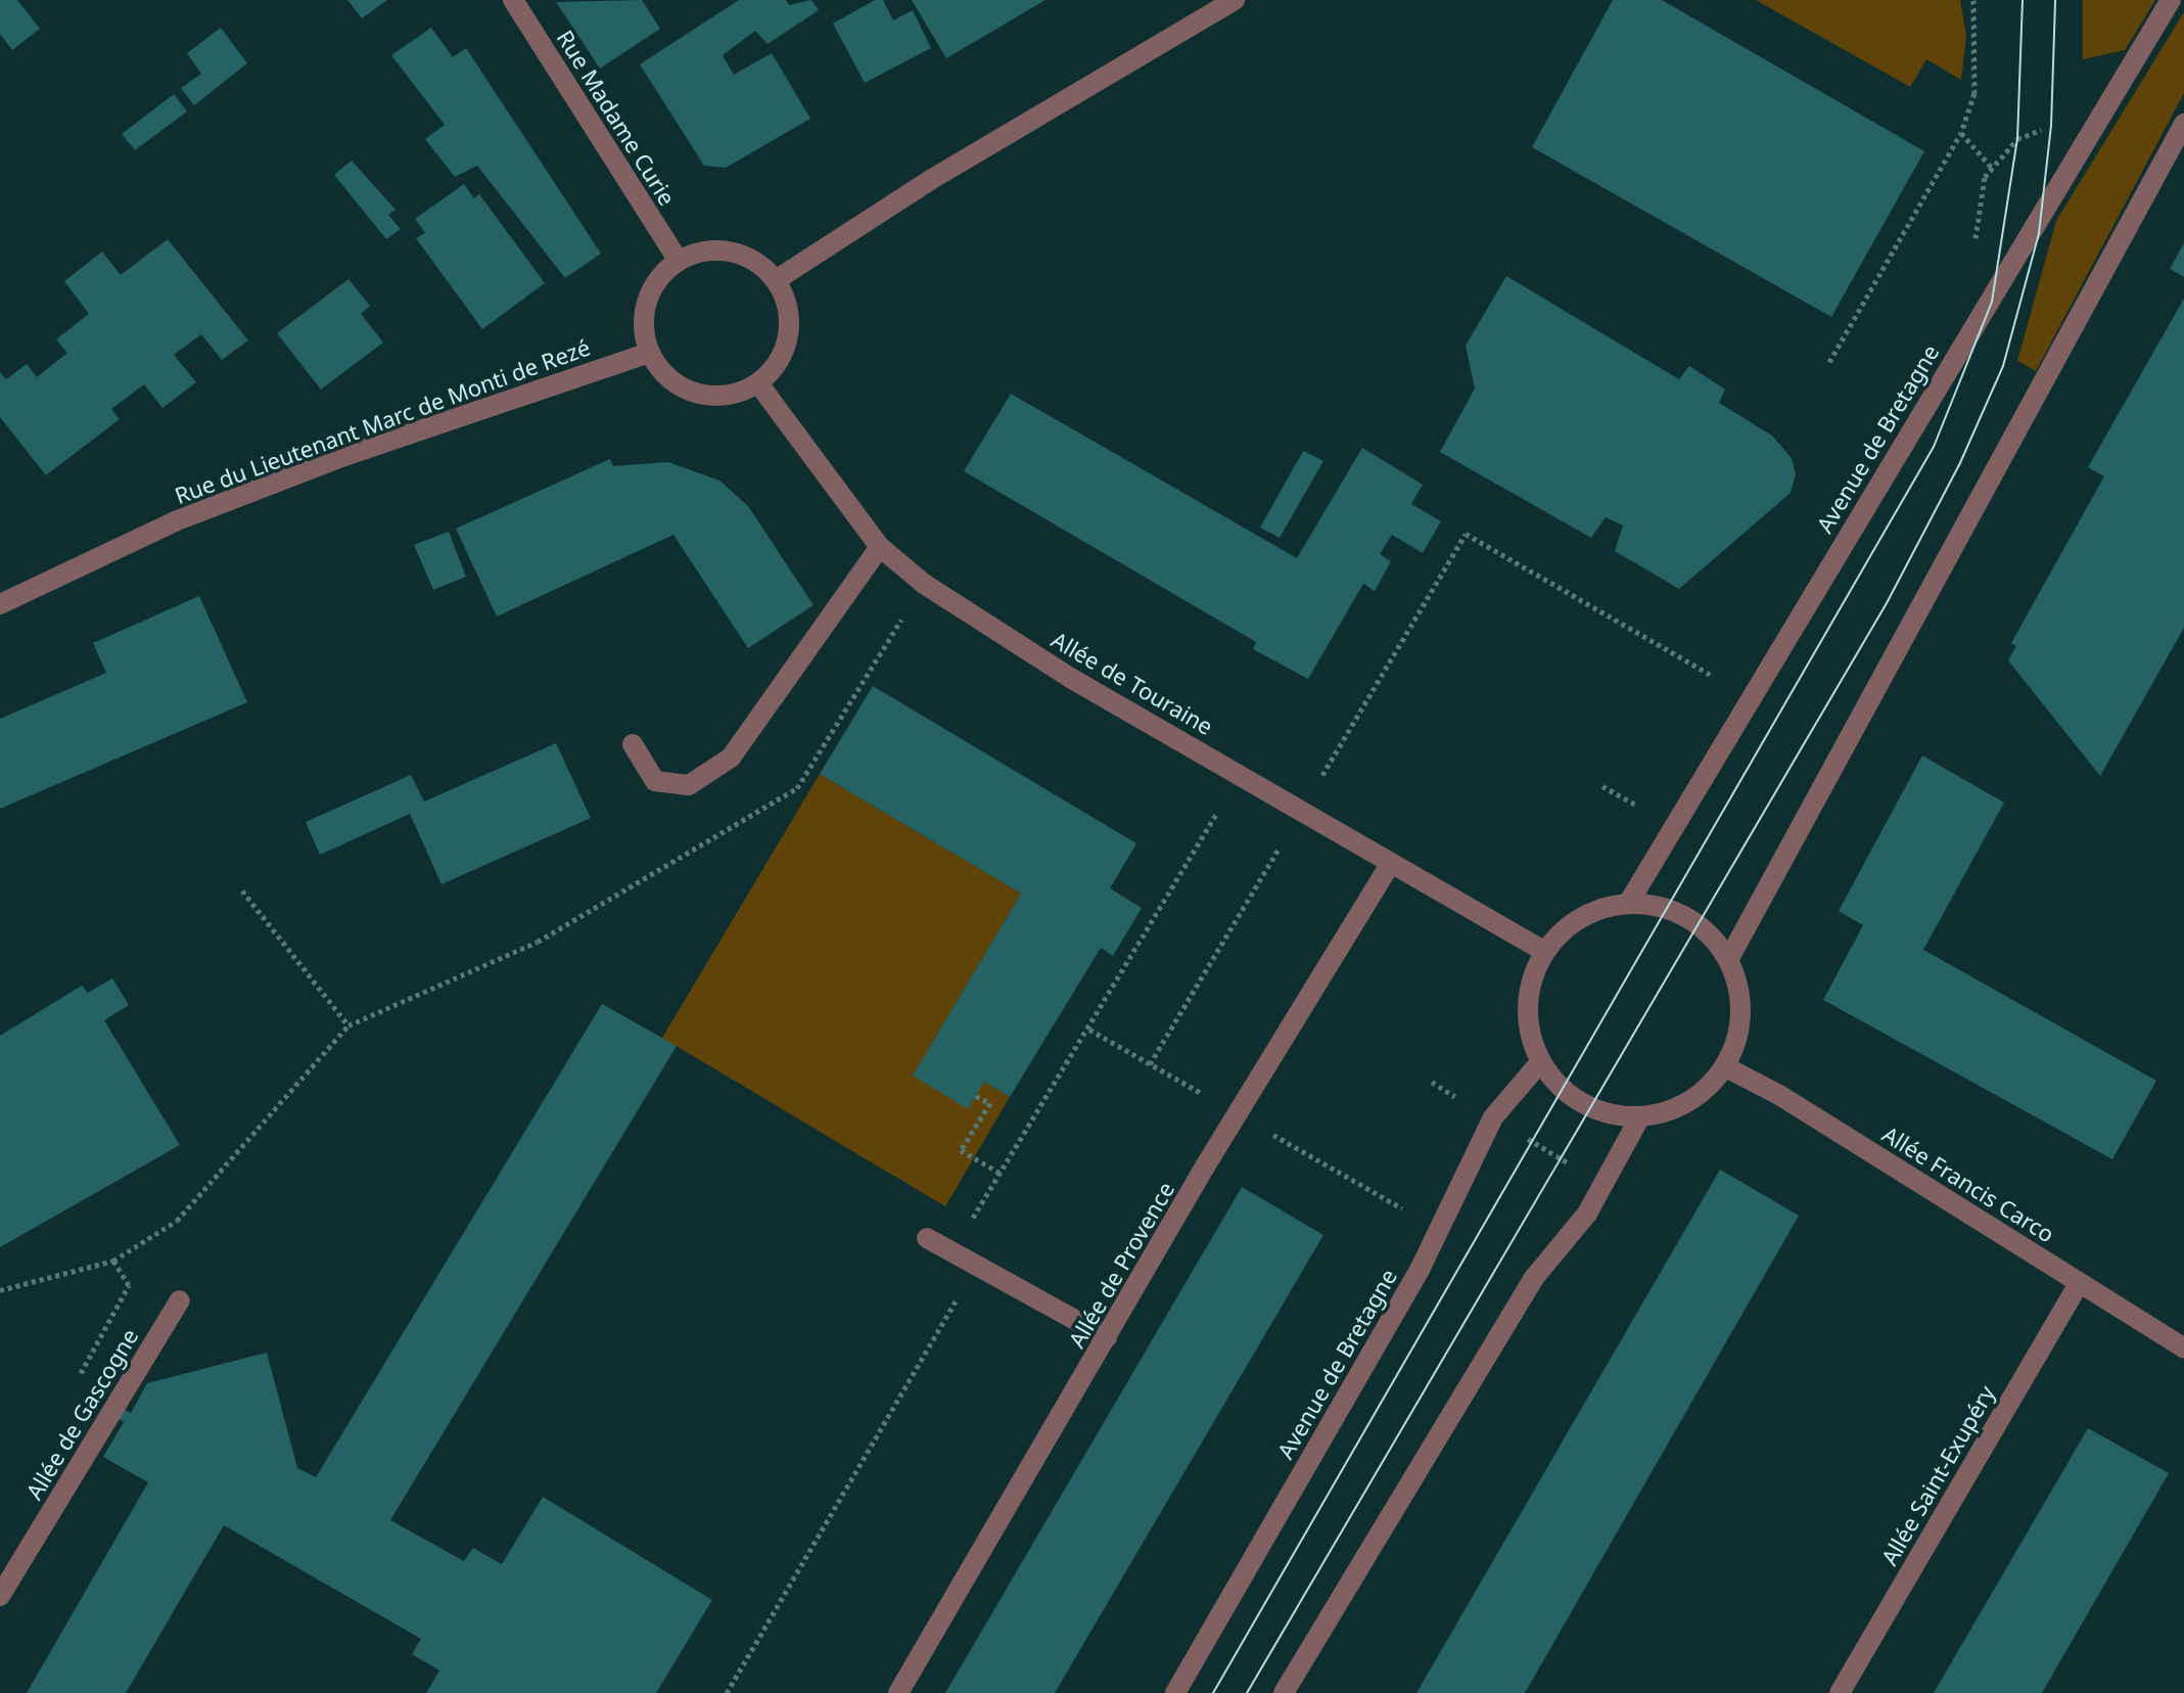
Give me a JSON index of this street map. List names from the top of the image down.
{
  "streets": {
    "street": [
      "Rue Madame Curie",
      "Rue du Lieutenant Marc de Monti de Rezé",
      "Avenue de Bretagne",
      "Allée de Touraine",
      "Allée Francis Carco",
      "Allée de Provence",
      "Allée de Gascogne",
      "Allée Saint-Exupéry"
    ]
  },
  "crossings": [
    ["Rue Madame Curie", "Rue du Lieutenant Marc de Monti de Rezé"],
    ["Rue Madame Curie", "Allée de Touraine"],
    ["Rue du Lieutenant Marc de Monti de Rezé", "Allée de Touraine"],
    ["Avenue de Bretagne", "Allée de Touraine"],
    ["Avenue de Bretagne", "Allée Francis Carco"],
    ["Allée de Touraine", "Allée Francis Carco"],
    ["Allée de Touraine", "Allée de Provence"],
    ["Allée Francis Carco", "Allée Saint-Exupéry"]
  ]
}
